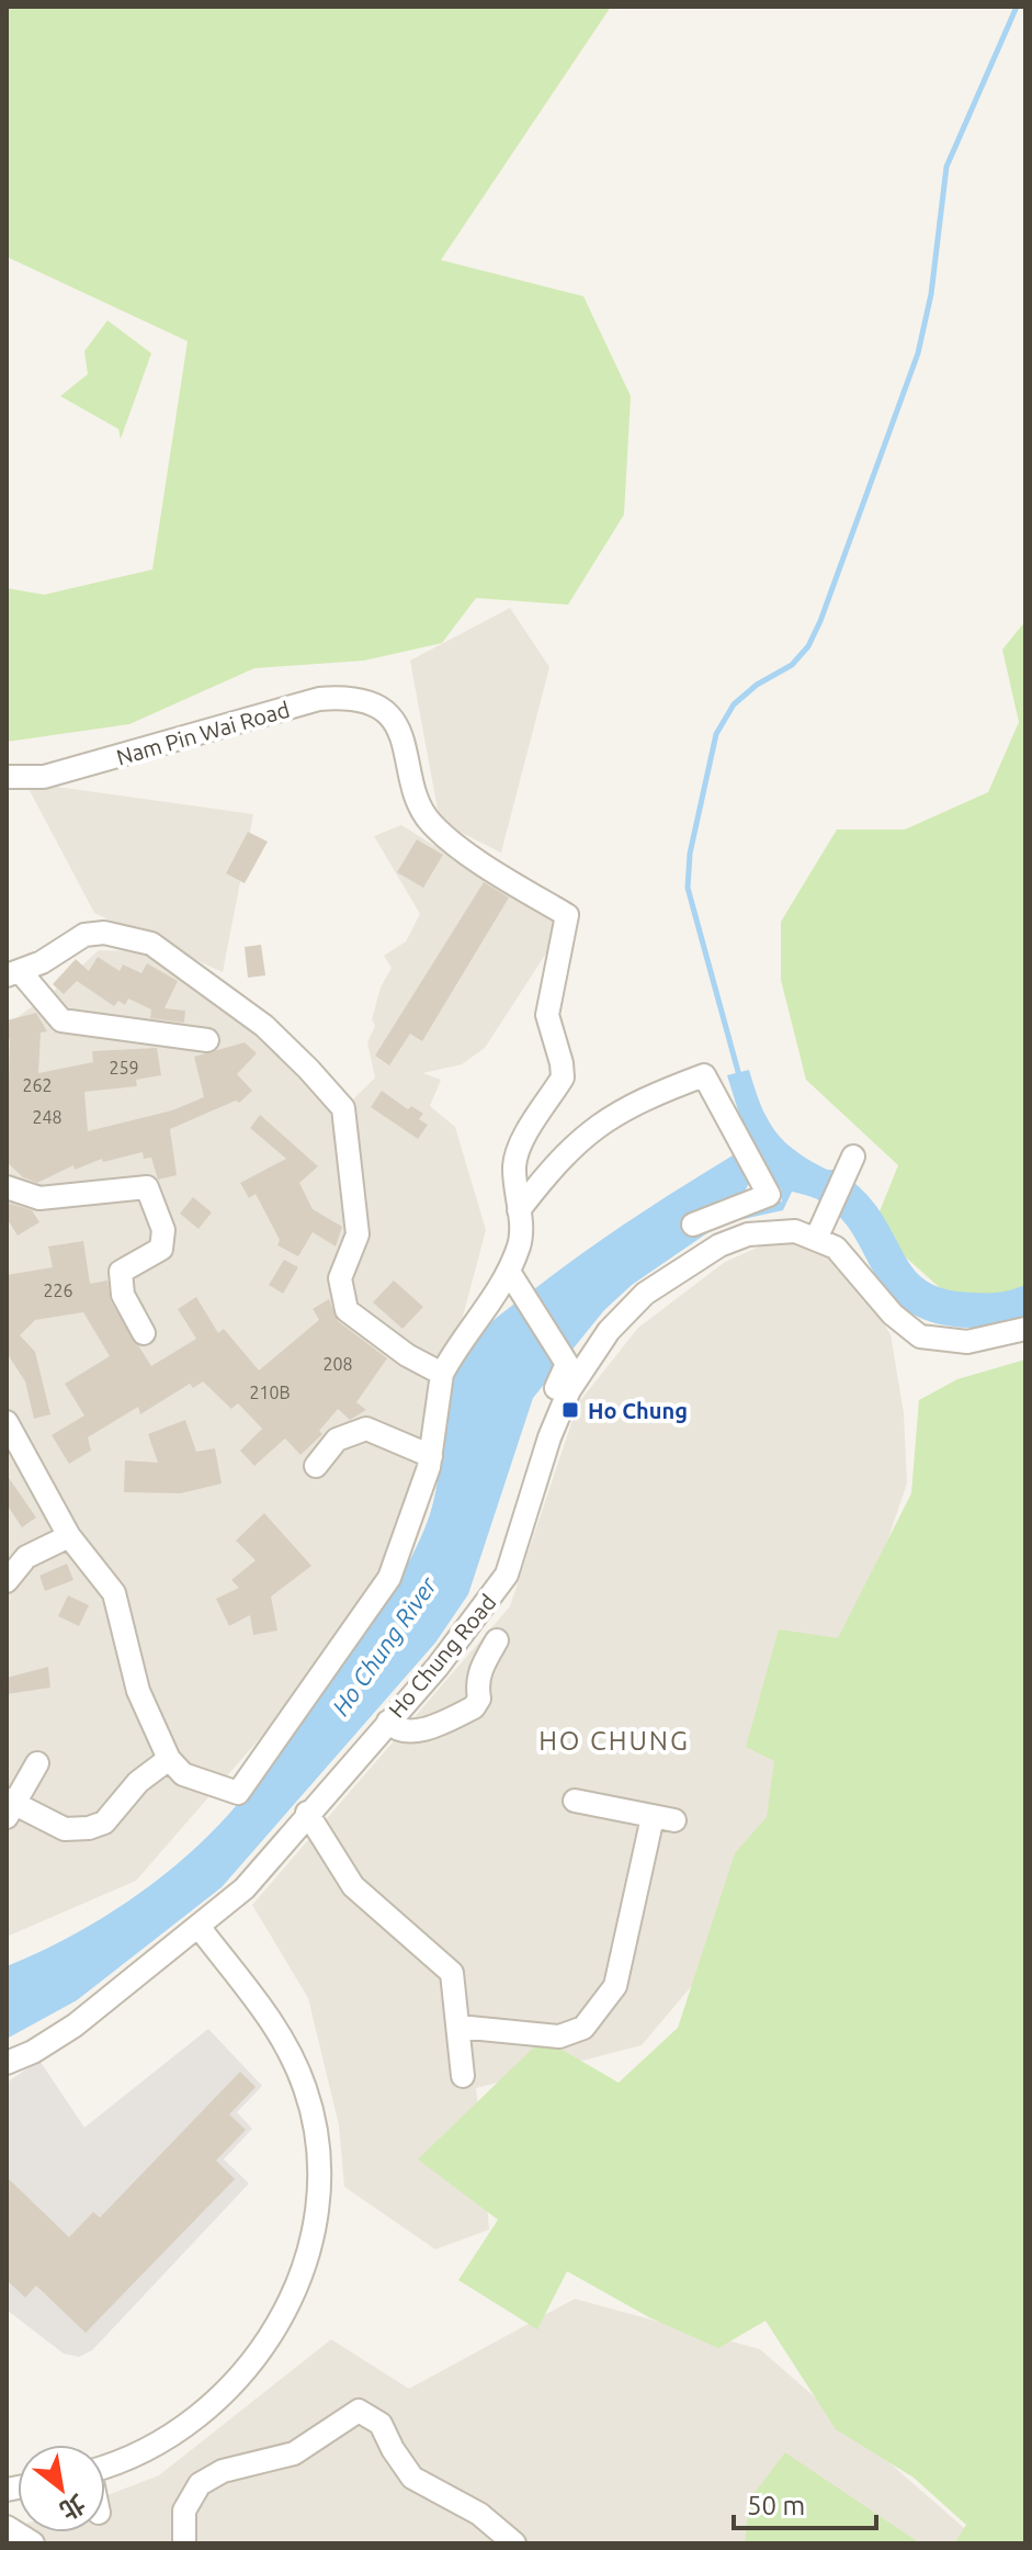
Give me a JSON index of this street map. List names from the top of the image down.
{
  "streets": {
    "street": ["Nam Pin Wai Road", "Ho Chung Road"]
  },
  "districts": ["HO CHUNG"],
  "water": ["Ho Chung River"],
  "places": {
    "transit": ["Ho Chung"]
  },
  "house_numbers": [
    "259",
    "262",
    "248",
    "226",
    "208",
    "210B"
  ],
  "scale_bar": "50 m",
  "north": "bottom right"
}
